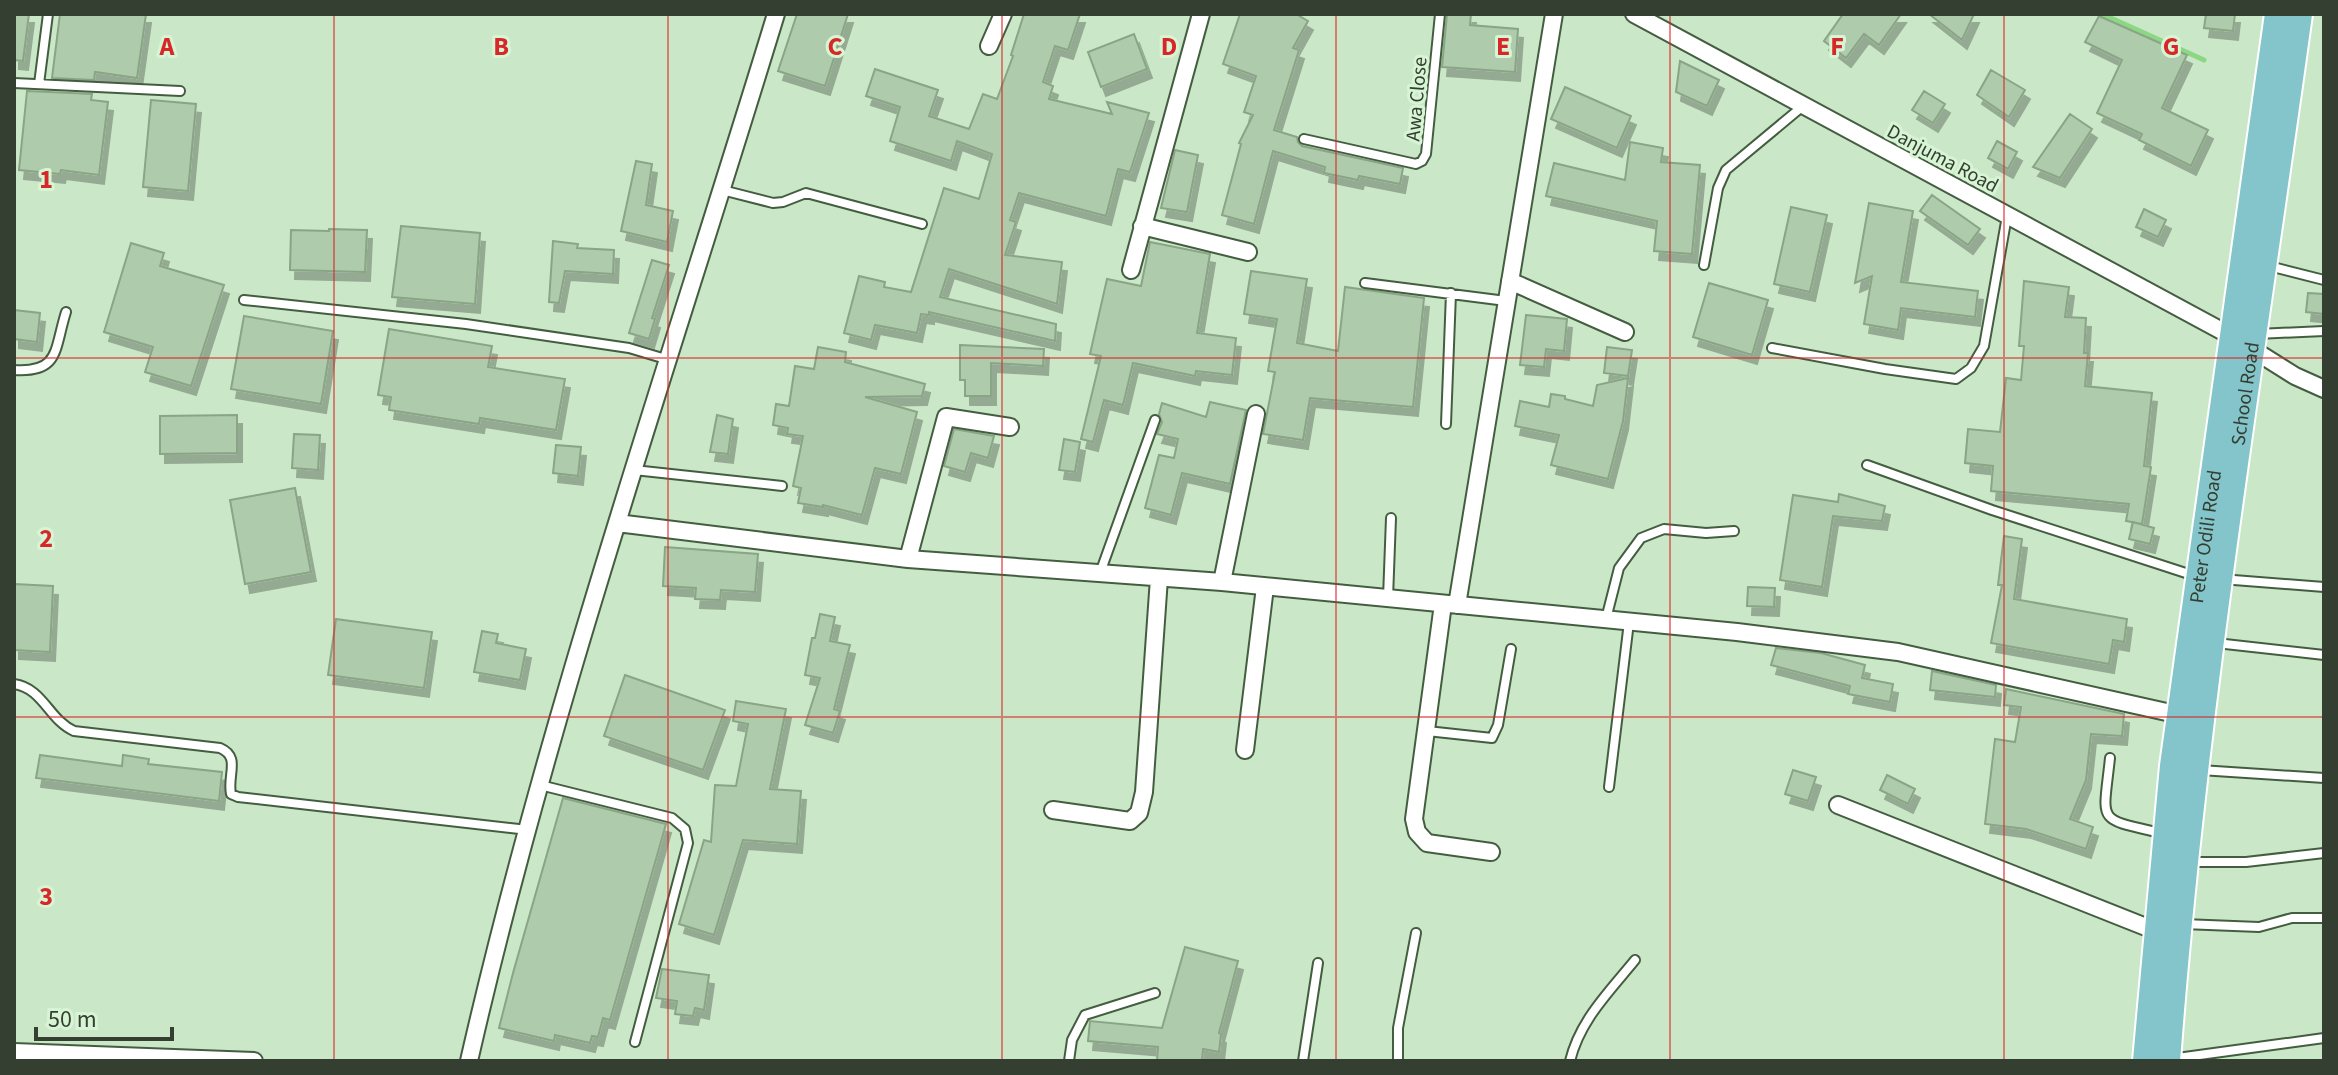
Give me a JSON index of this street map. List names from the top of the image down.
{
  "streets": {
    "main road": ["School Road", "Peter Odili Road"],
    "street": ["Danjuma Road"],
    "lane": ["Awa Close"]
  },
  "crossings": [
    ["Danjuma Road", "School Road"],
    ["School Road", "Peter Odili Road"]
  ],
  "scale_bar": "50 m",
  "grid": {
    "columns": [
      "A",
      "B",
      "C",
      "D",
      "E",
      "F",
      "G"
    ],
    "rows": ["1", "2", "3"]
  }
}
